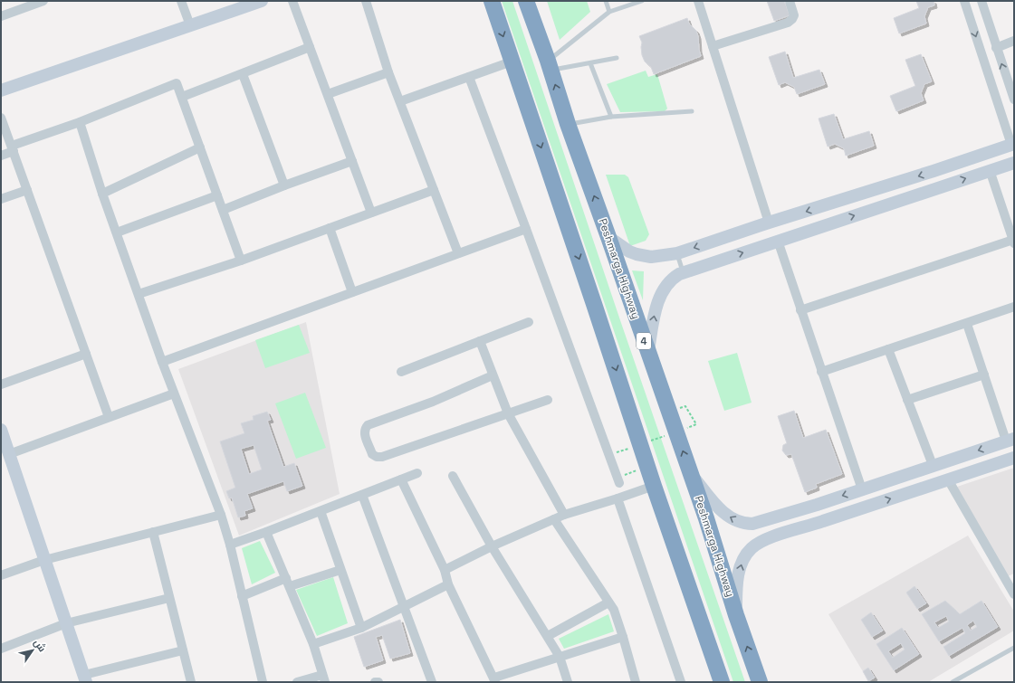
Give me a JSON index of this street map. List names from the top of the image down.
{
  "streets": {
    "highway": ["Peshmarga Highway", "4"]
  },
  "north": "top right"
}
